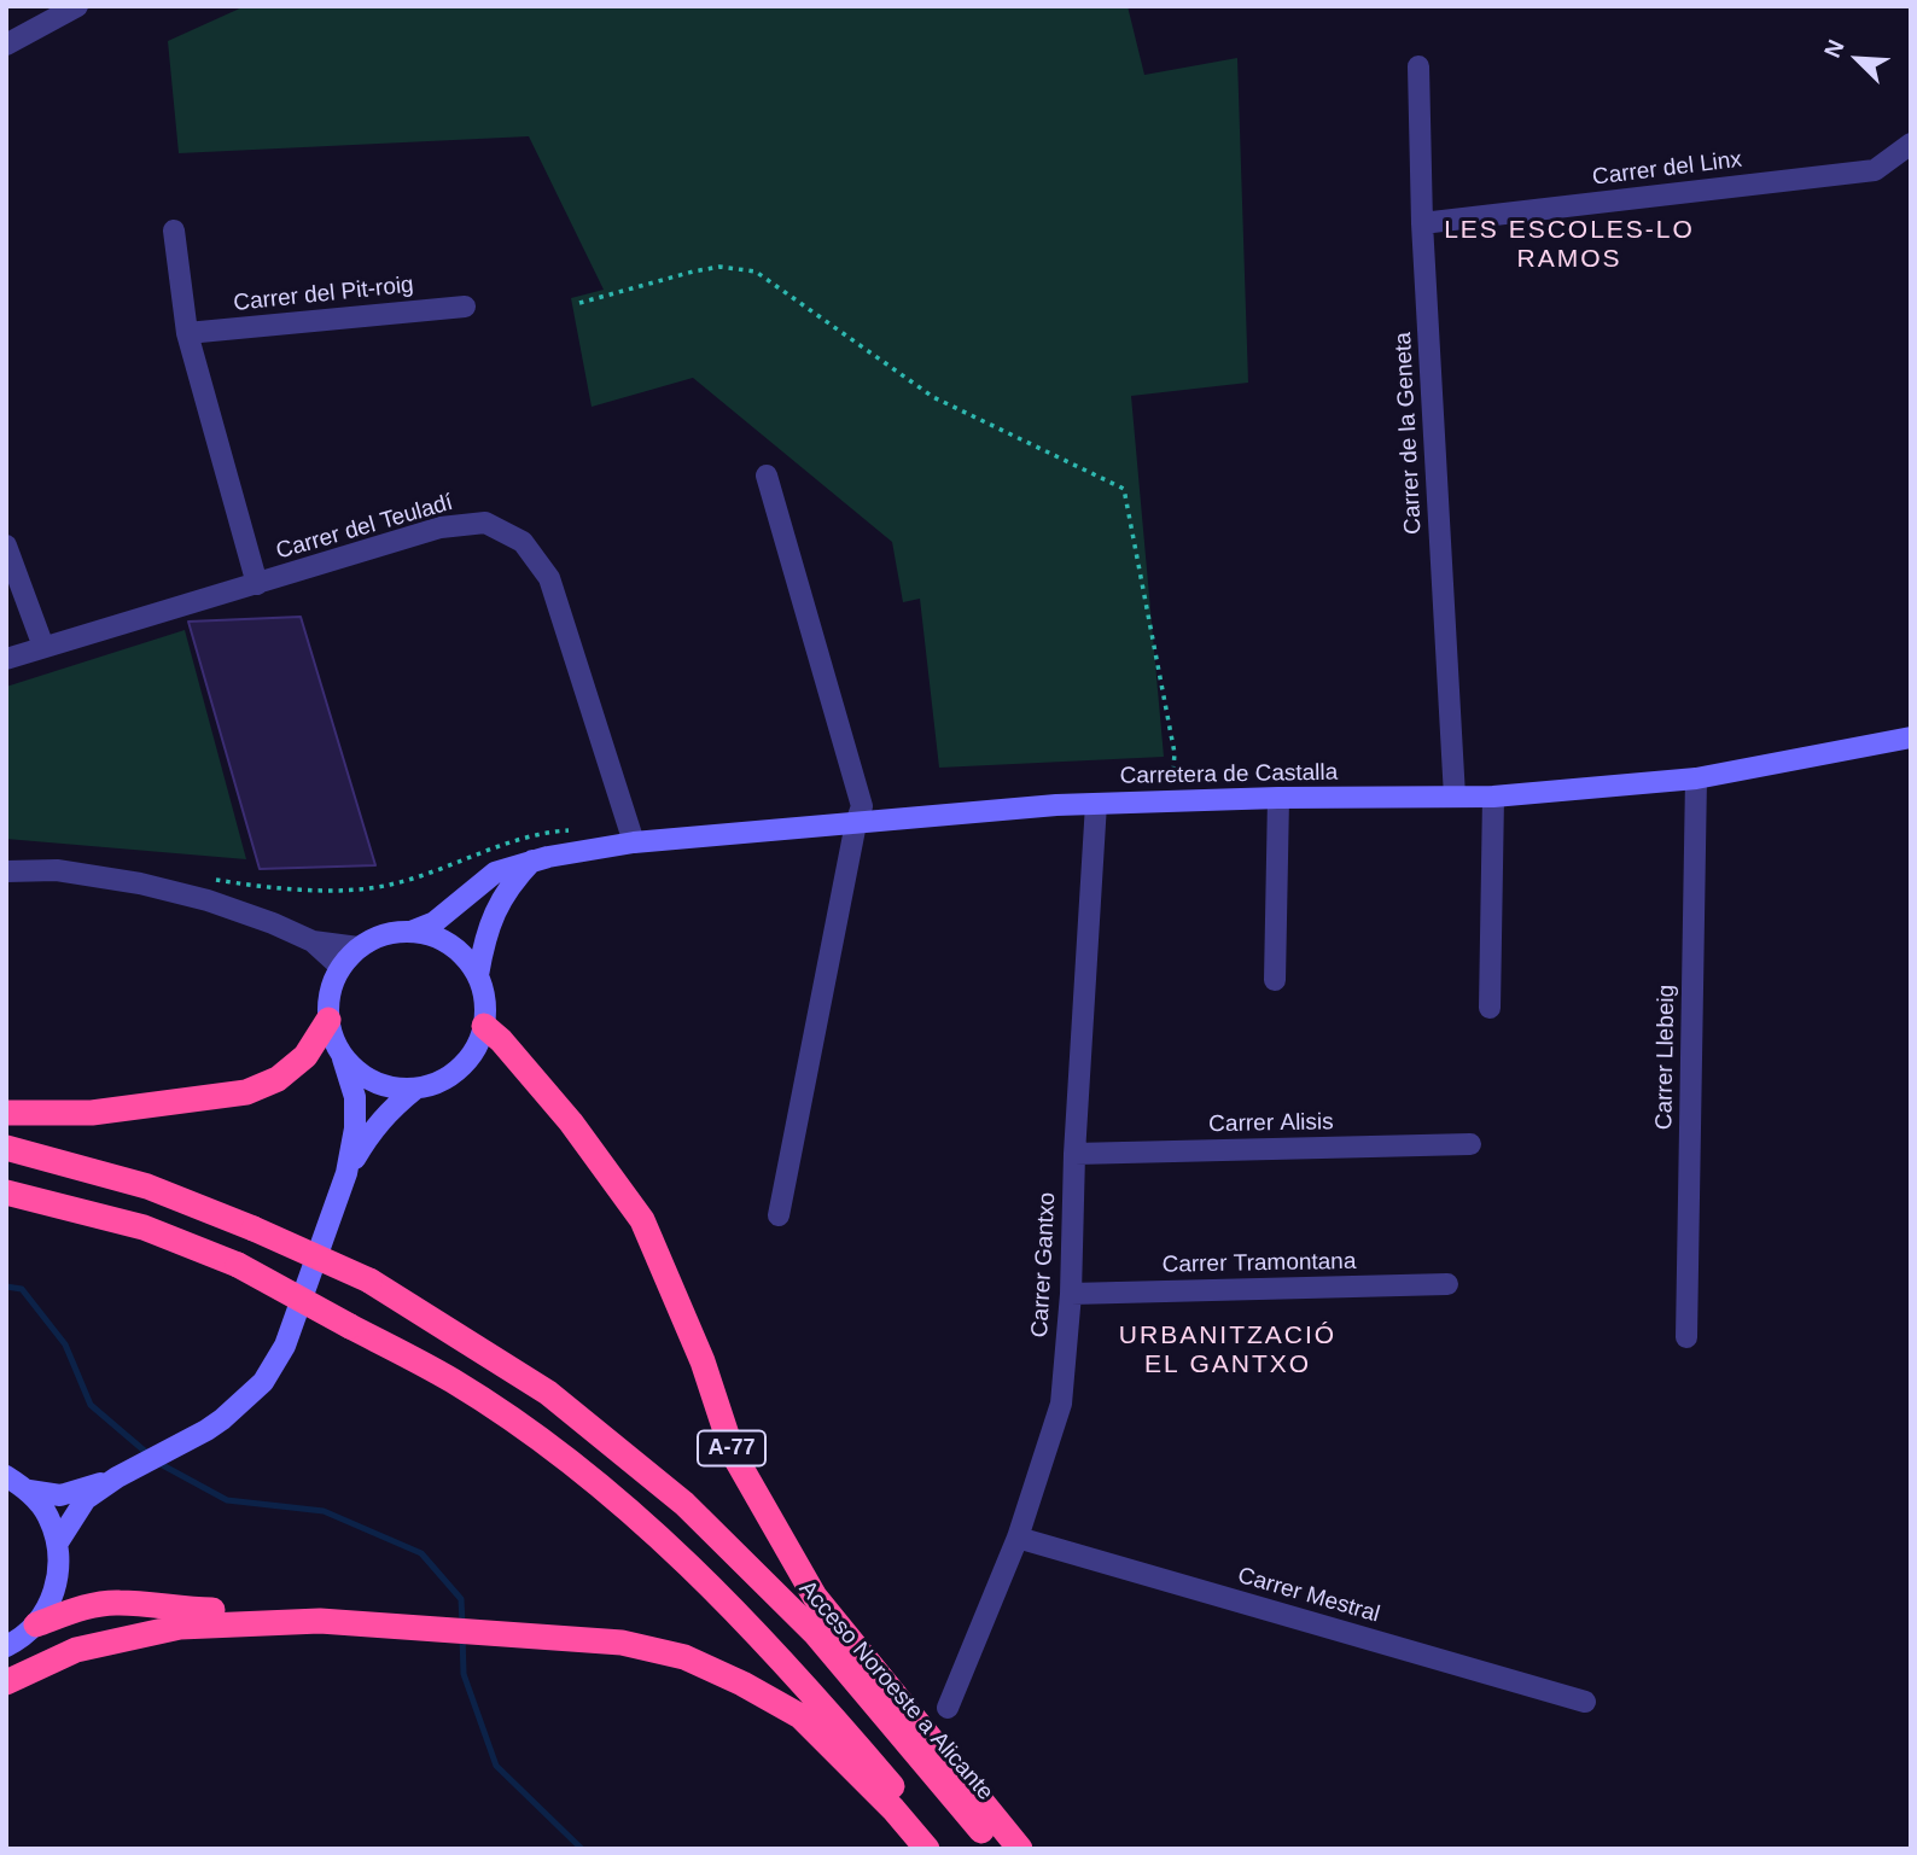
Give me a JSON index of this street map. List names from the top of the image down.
{
  "streets": {
    "highway": ["A-77", "Acceso Noroeste a Alicante"],
    "main road": ["Carretera de Castalla"],
    "street": [
      "Carrer del Linx",
      "Carrer del Pit-roig",
      "Carrer de la Geneta",
      "Carrer del Teuladí",
      "Carrer Llebeig",
      "Carrer Alisis",
      "Carrer Tramontana",
      "Carrer Gantxo",
      "Carrer Mestral"
    ]
  },
  "crossings": [
    ["Carrer del Linx", "Carrer de la Geneta"],
    ["Carrer de la Geneta", "Carretera de Castalla"],
    ["Carrer del Teuladí", "Carretera de Castalla"],
    ["Carretera de Castalla", "Carrer Llebeig"],
    ["Carretera de Castalla", "Carrer Gantxo"],
    ["Carretera de Castalla", "A-77"],
    ["Carrer Alisis", "Carrer Gantxo"],
    ["Carrer Tramontana", "Carrer Gantxo"],
    ["Carrer Gantxo", "Carrer Mestral"]
  ],
  "districts": ["LES ESCOLES-LO RAMOS", "URBANITZACIÓ EL GANTXO"],
  "north": "top left"
}
